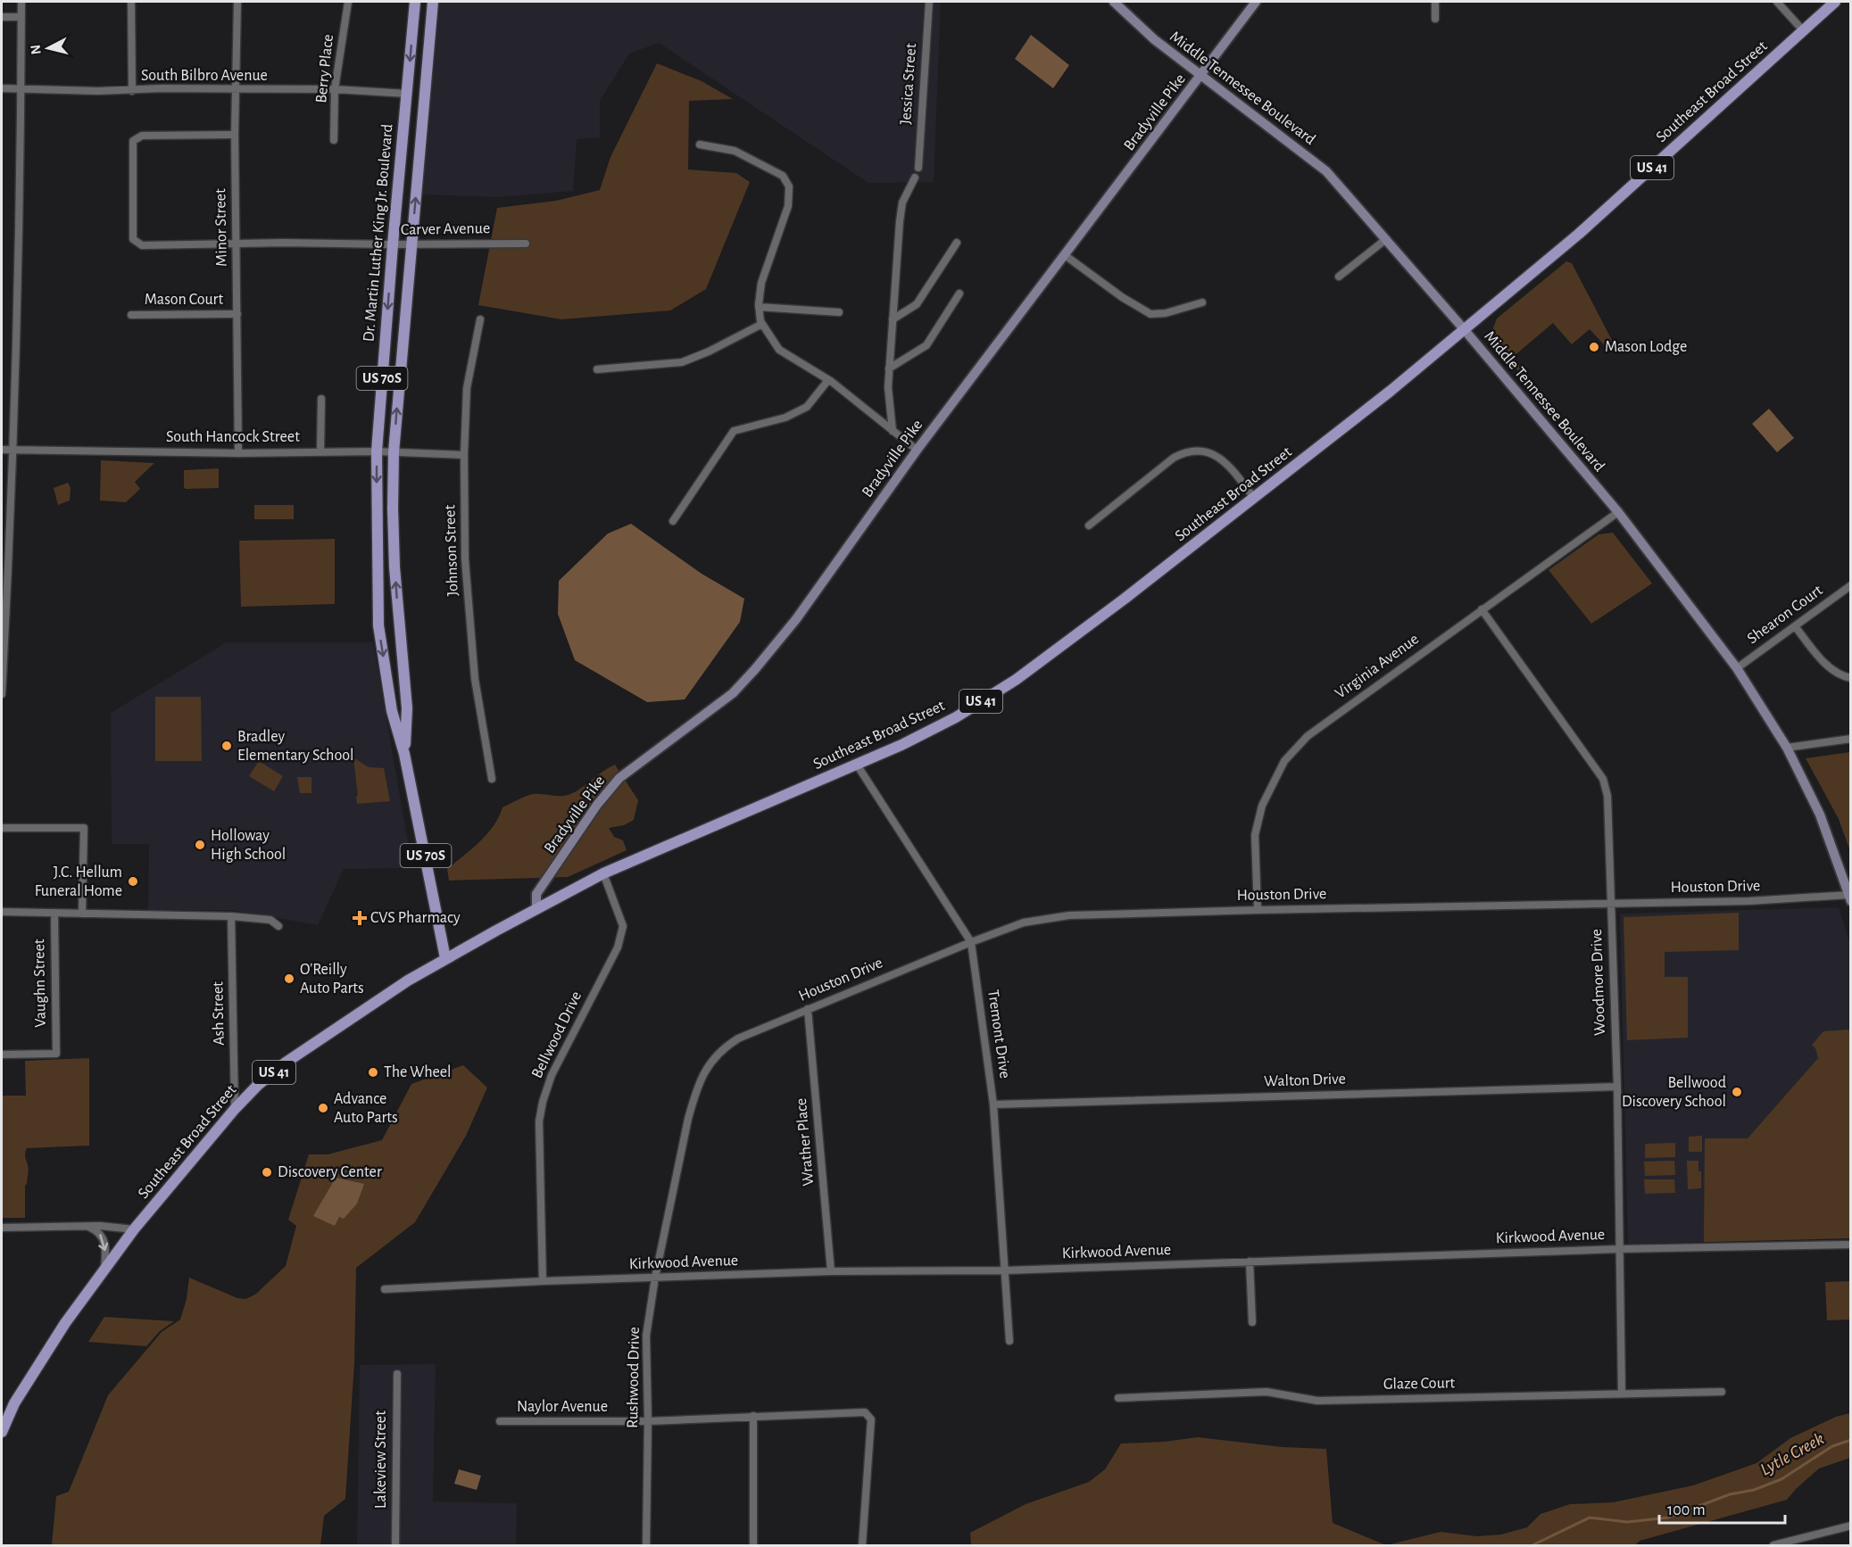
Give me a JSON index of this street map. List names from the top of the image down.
{
  "streets": {
    "main road": [
      "Middle Tennessee Boulevard",
      "Southeast Broad Street",
      "Bradyville Pike",
      "US 41",
      "Dr. Martin Luther King Jr. Boulevard",
      "US 70S"
    ],
    "street": [
      "Berry Place",
      "South Bilbro Avenue",
      "Jessica Street",
      "Minor Street",
      "Carver Avenue",
      "Mason Court",
      "South Hancock Street",
      "Johnson Street",
      "Shearon Court",
      "Virginia Avenue",
      "Houston Drive",
      "Woodmore Drive",
      "Vaughn Street",
      "Ash Street",
      "Tremont Drive",
      "Bellwood Drive",
      "Walton Drive",
      "Wrather Place",
      "Kirkwood Avenue",
      "Rushwood Drive",
      "Glaze Court",
      "Naylor Avenue",
      "Lakeview Street"
    ]
  },
  "crossings": [
    ["Berry Place", "South Bilbro Avenue"],
    ["South Bilbro Avenue", "Minor Street"],
    ["South Bilbro Avenue", "Dr. Martin Luther King Jr. Boulevard"],
    ["Middle Tennessee Boulevard", "Southeast Broad Street"],
    ["Middle Tennessee Boulevard", "Bradyville Pike"],
    ["Middle Tennessee Boulevard", "Shearon Court"],
    ["Middle Tennessee Boulevard", "Virginia Avenue"],
    ["Middle Tennessee Boulevard", "Houston Drive"],
    ["Southeast Broad Street", "Bradyville Pike"],
    ["Southeast Broad Street", "Dr. Martin Luther King Jr. Boulevard"],
    ["Southeast Broad Street", "Ash Street"],
    ["Southeast Broad Street", "Tremont Drive"],
    ["Southeast Broad Street", "Bellwood Drive"],
    ["Minor Street", "Carver Avenue"],
    ["Minor Street", "Mason Court"],
    ["Minor Street", "South Hancock Street"],
    ["Carver Avenue", "Dr. Martin Luther King Jr. Boulevard"],
    ["Dr. Martin Luther King Jr. Boulevard", "South Hancock Street"],
    ["South Hancock Street", "Johnson Street"],
    ["Virginia Avenue", "Houston Drive"],
    ["Virginia Avenue", "Woodmore Drive"],
    ["Houston Drive", "Woodmore Drive"],
    ["Houston Drive", "Tremont Drive"],
    ["Houston Drive", "Wrather Place"],
    ["Houston Drive", "Rushwood Drive"],
    ["Woodmore Drive", "Walton Drive"],
    ["Woodmore Drive", "Kirkwood Avenue"],
    ["Woodmore Drive", "Glaze Court"],
    ["Tremont Drive", "Walton Drive"],
    ["Tremont Drive", "Kirkwood Avenue"],
    ["Bellwood Drive", "Kirkwood Avenue"],
    ["Wrather Place", "Kirkwood Avenue"],
    ["Kirkwood Avenue", "Rushwood Drive"],
    ["Rushwood Drive", "Naylor Avenue"]
  ],
  "water": ["Lytle Creek"],
  "places": {
    "other": [
      "Mason Lodge",
      "Bradley Elementary School",
      "Holloway High School",
      "J.C. Hellum Funeral Home",
      "O'Reilly Auto Parts",
      "The Wheel",
      "Bellwood Discovery School",
      "Advance Auto Parts",
      "Discovery Center"
    ],
    "health": ["CVS Pharmacy"]
  },
  "scale_bar": "100 m",
  "north": "left"
}
